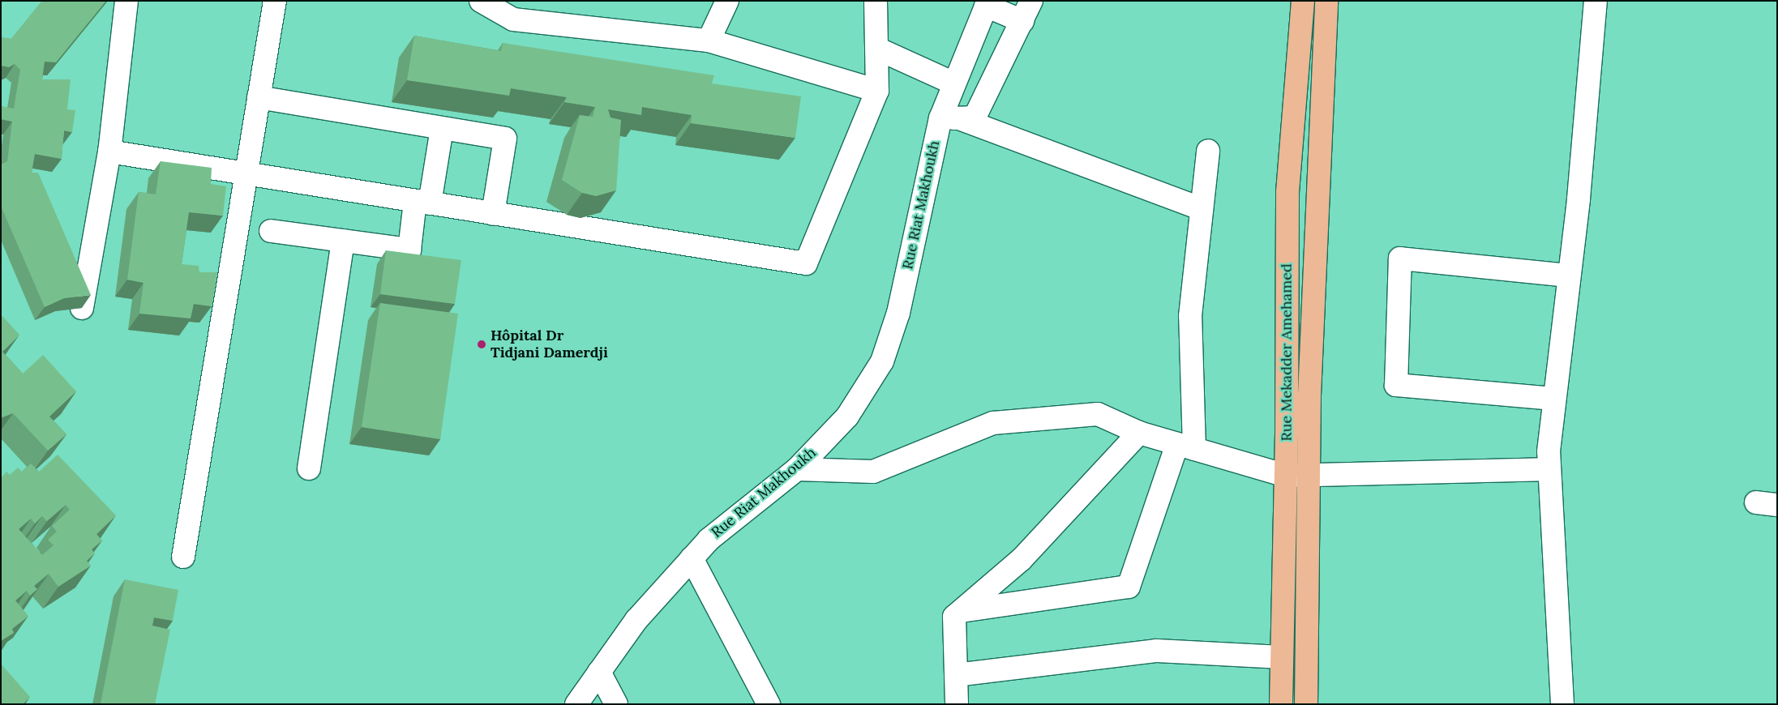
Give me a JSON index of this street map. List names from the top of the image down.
{
  "streets": {
    "main road": ["Rue Mekadder Amehamed"],
    "street": ["Rue Riat Makhoukh"]
  },
  "places": ["Hôpital Dr Tidjani Damerdji"]
}
